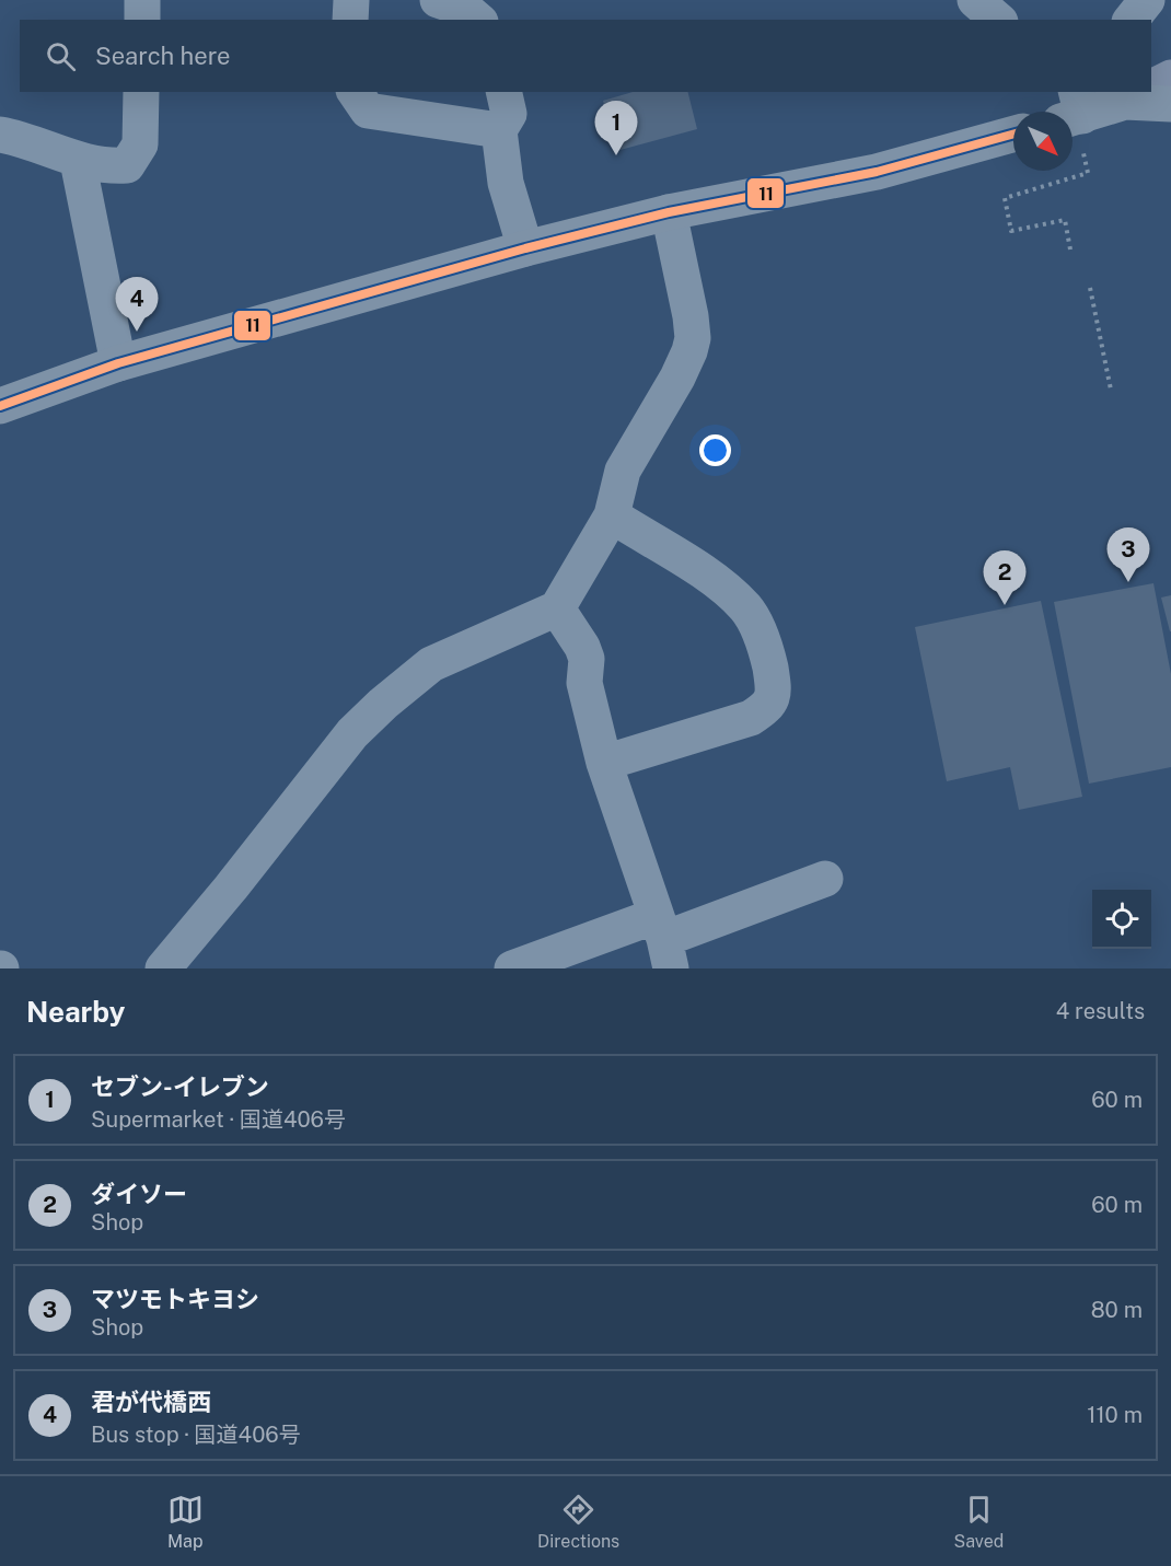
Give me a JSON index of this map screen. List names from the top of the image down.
{
  "lines": ["transit line 11"],
  "north": "bottom right",
  "page": {
    "search": "Search here",
    "pins": [
      "1",
      "4",
      "3",
      "2"
    ],
    "heading": ["Nearby", "4 results"],
    "list": [
      {
        "mark": "1",
        "name": "セブン-イレブン",
        "note": "Supermarket · 国道406号",
        "value": "60 m"
      },
      {
        "mark": "2",
        "name": "ダイソー",
        "note": "Shop",
        "value": "60 m"
      },
      {
        "mark": "3",
        "name": "マツモトキヨシ",
        "note": "Shop",
        "value": "80 m"
      },
      {
        "mark": "4",
        "name": "君が代橋西",
        "note": "Bus stop · 国道406号",
        "value": "110 m"
      }
    ],
    "nav": ["Map", "Directions", "Saved"]
  }
}
